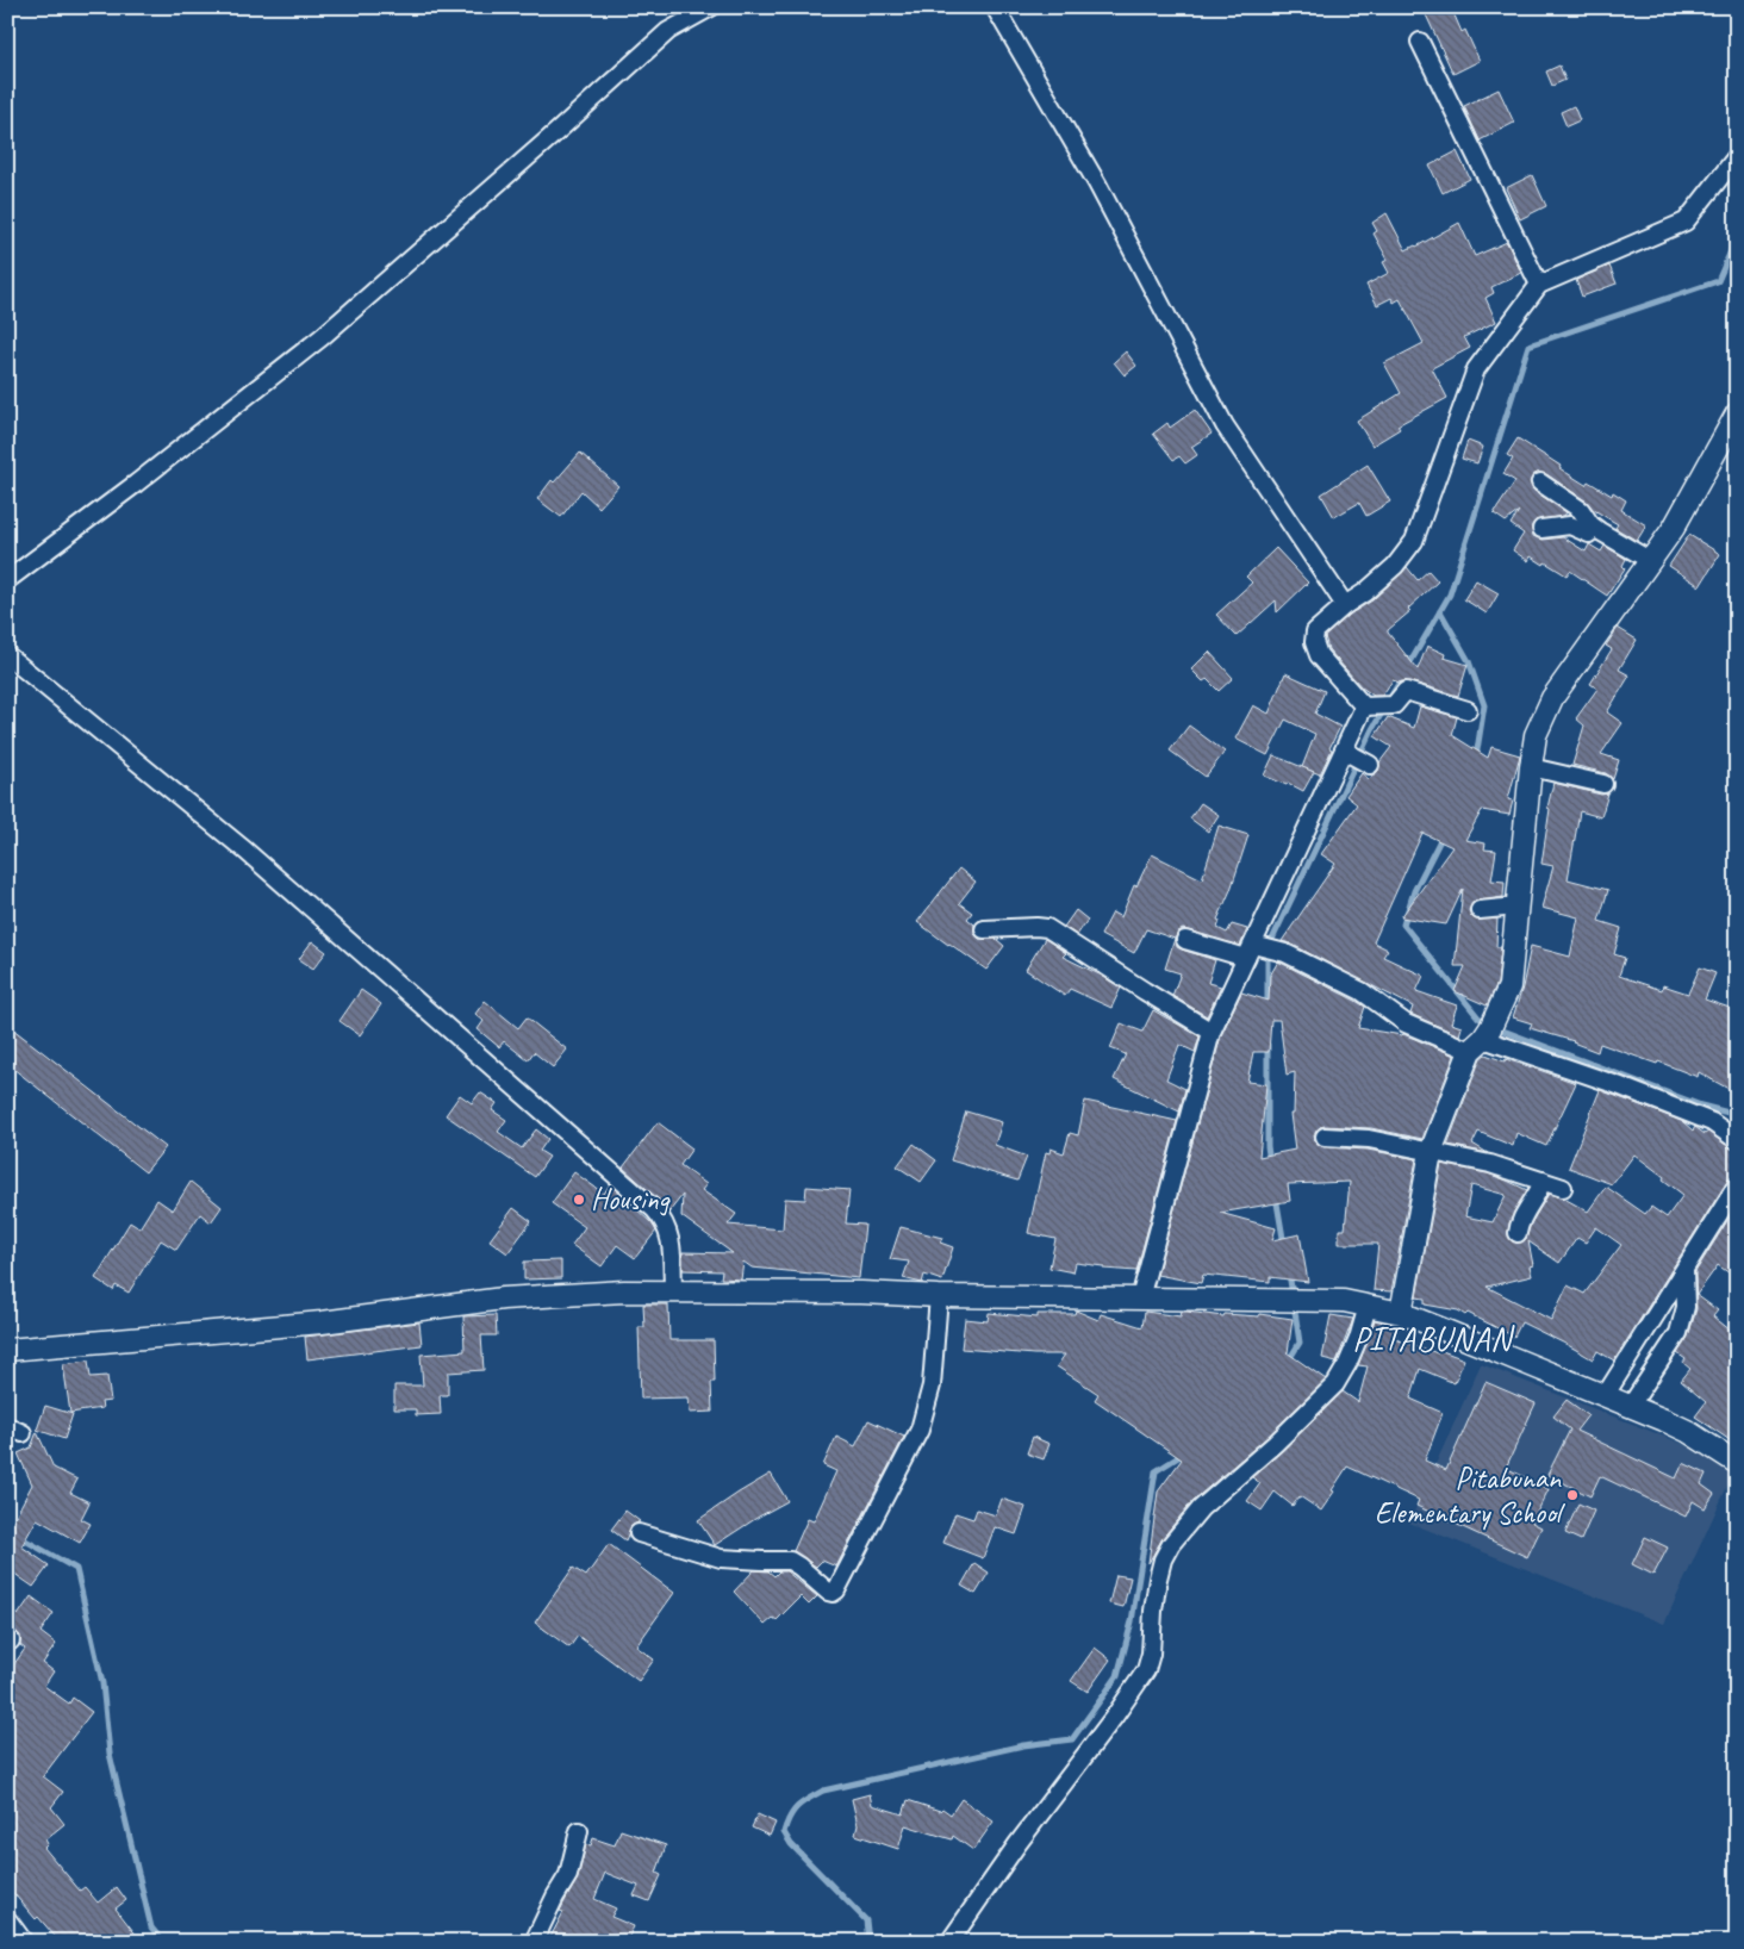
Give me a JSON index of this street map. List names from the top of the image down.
{
  "districts": ["PITABUNAN"],
  "places": ["Housing", "Pitabunan Elementary School"]
}
